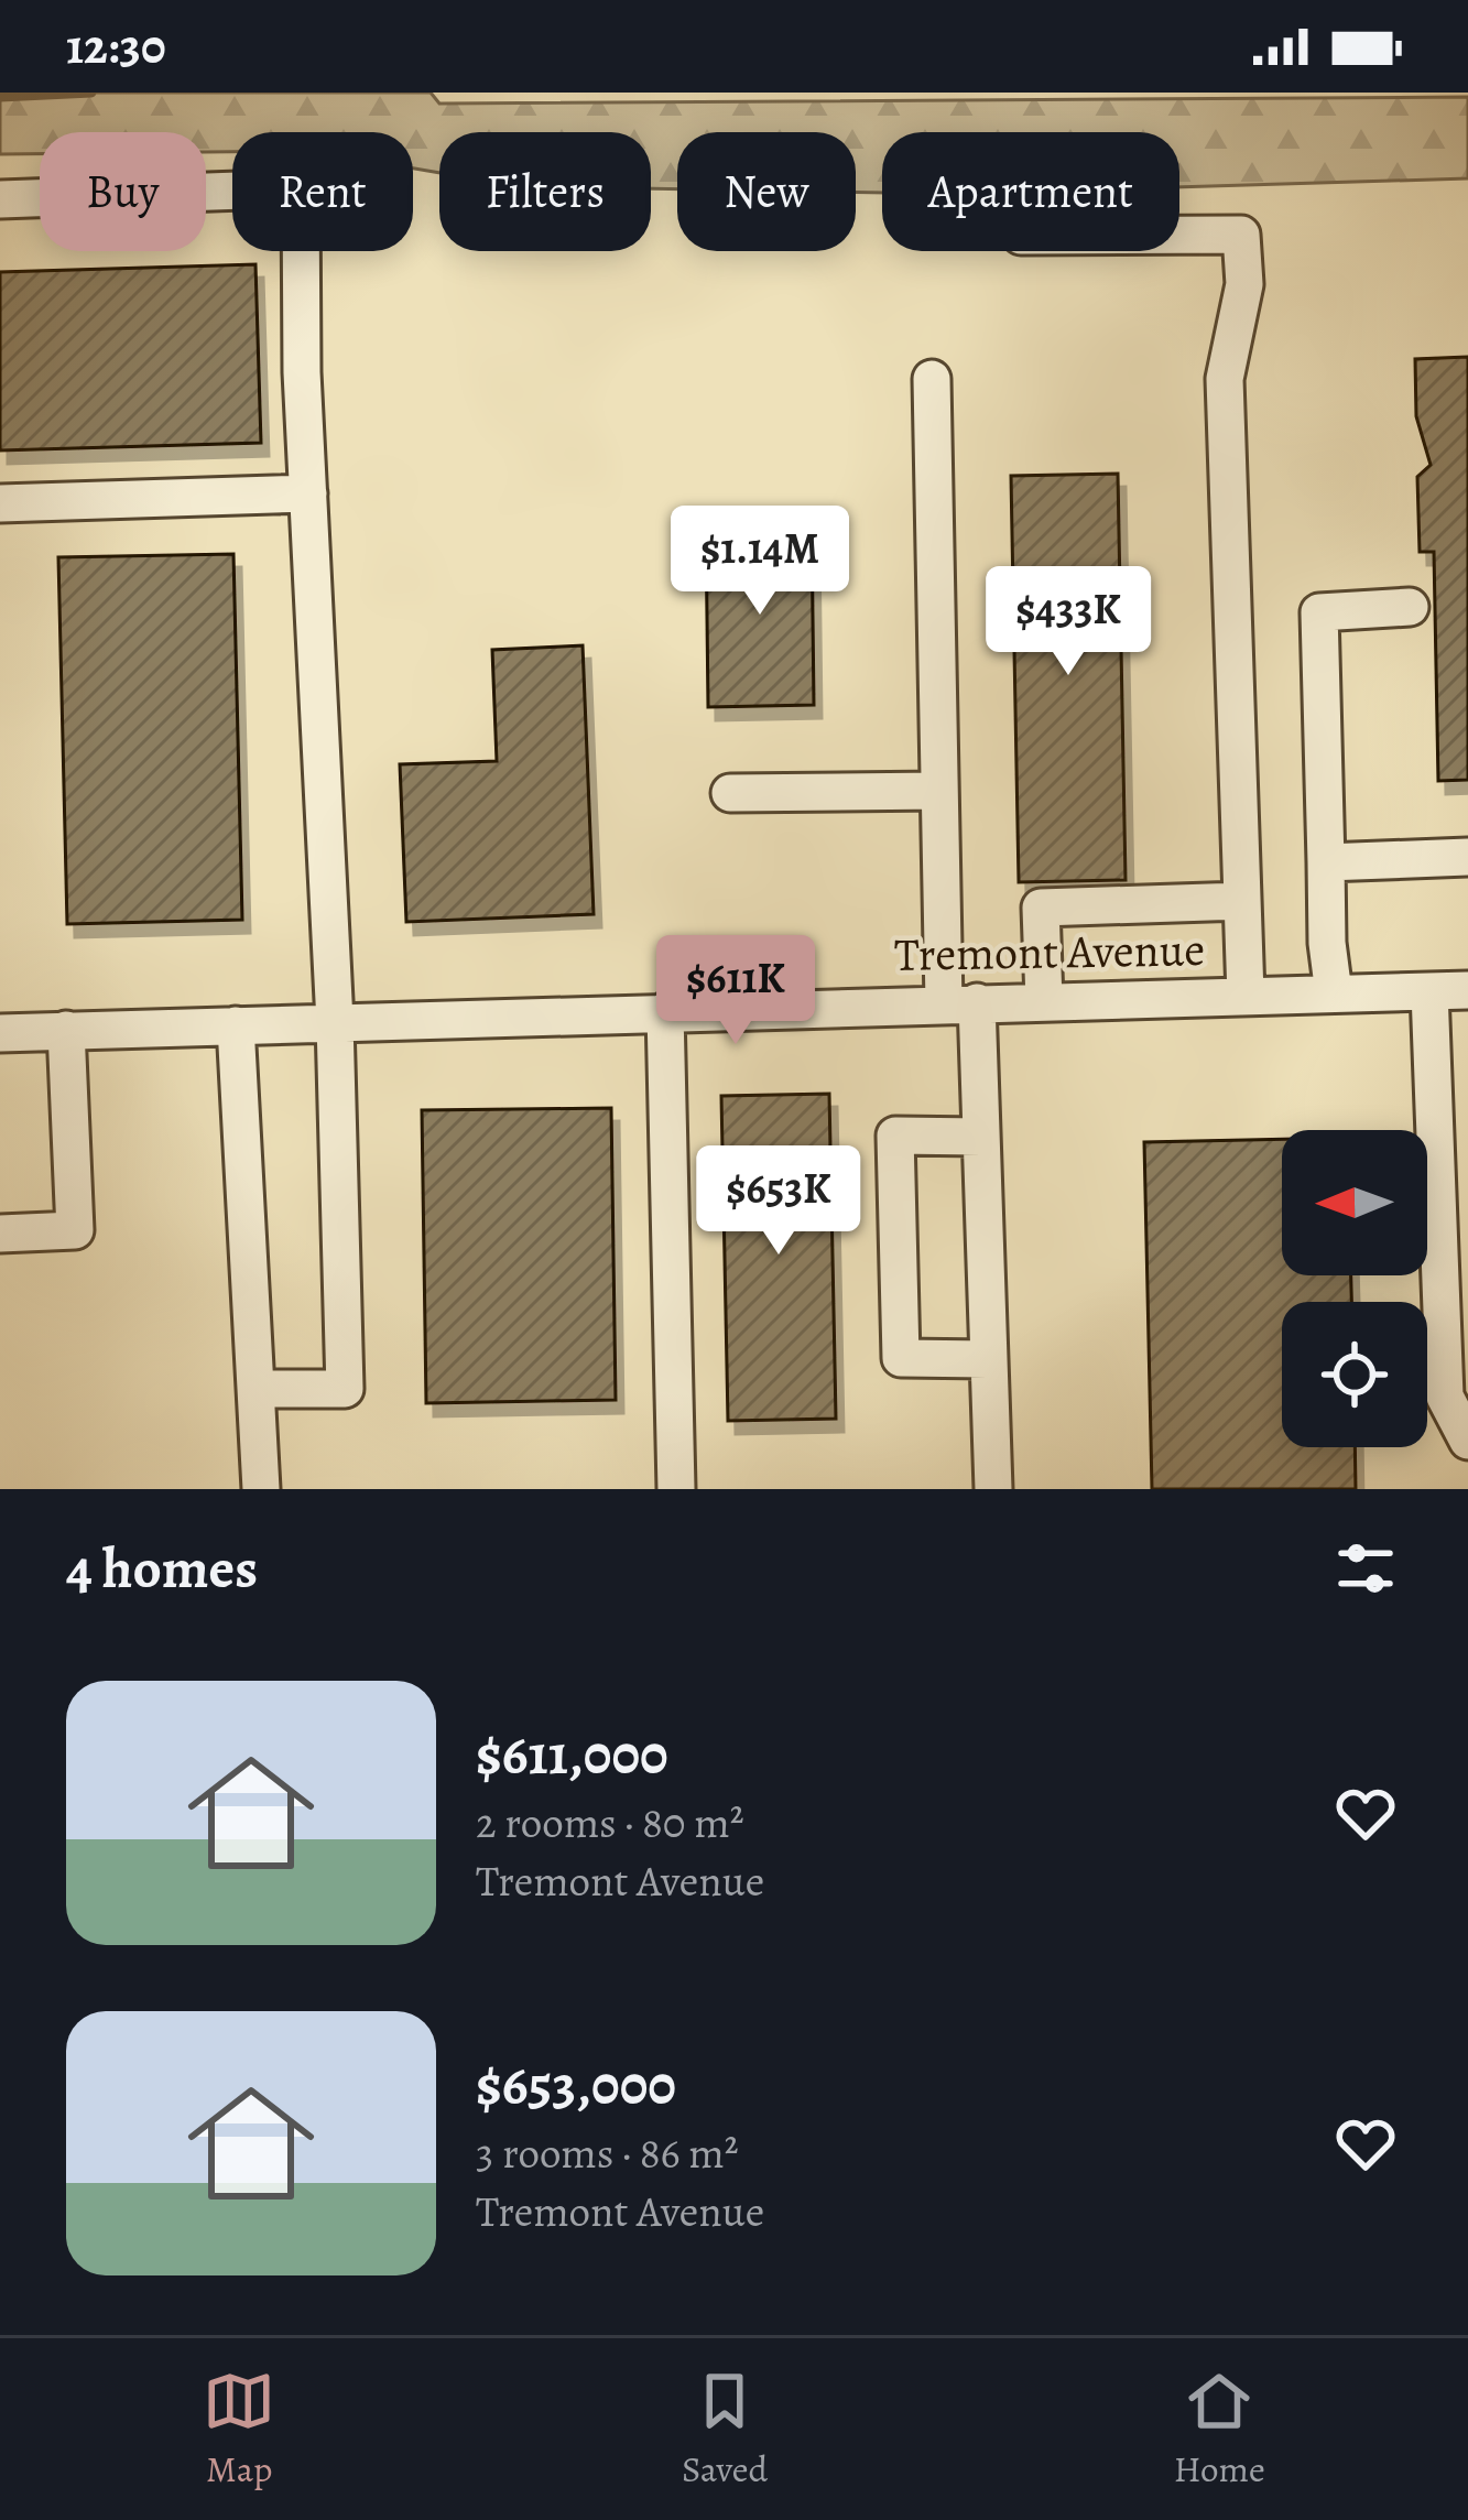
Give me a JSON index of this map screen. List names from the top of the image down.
{
  "streets": {
    "street": ["Tremont Avenue"]
  },
  "north": "left",
  "page": {
    "status": "12:30",
    "chip": [
      "Buy",
      "Rent",
      "Filters",
      "New",
      "Apartment"
    ],
    "price": [
      "$1.14M",
      "$433K",
      "$611K",
      "$653K"
    ],
    "heading": "4 homes",
    "list": [
      {
        "name": "$611,000",
        "note": "2 rooms · 80 m² · Tremont Avenue"
      },
      {
        "name": "$653,000",
        "note": "3 rooms · 86 m² · Tremont Avenue"
      }
    ],
    "tabs": ["Map", "Saved", "Home"]
  }
}
